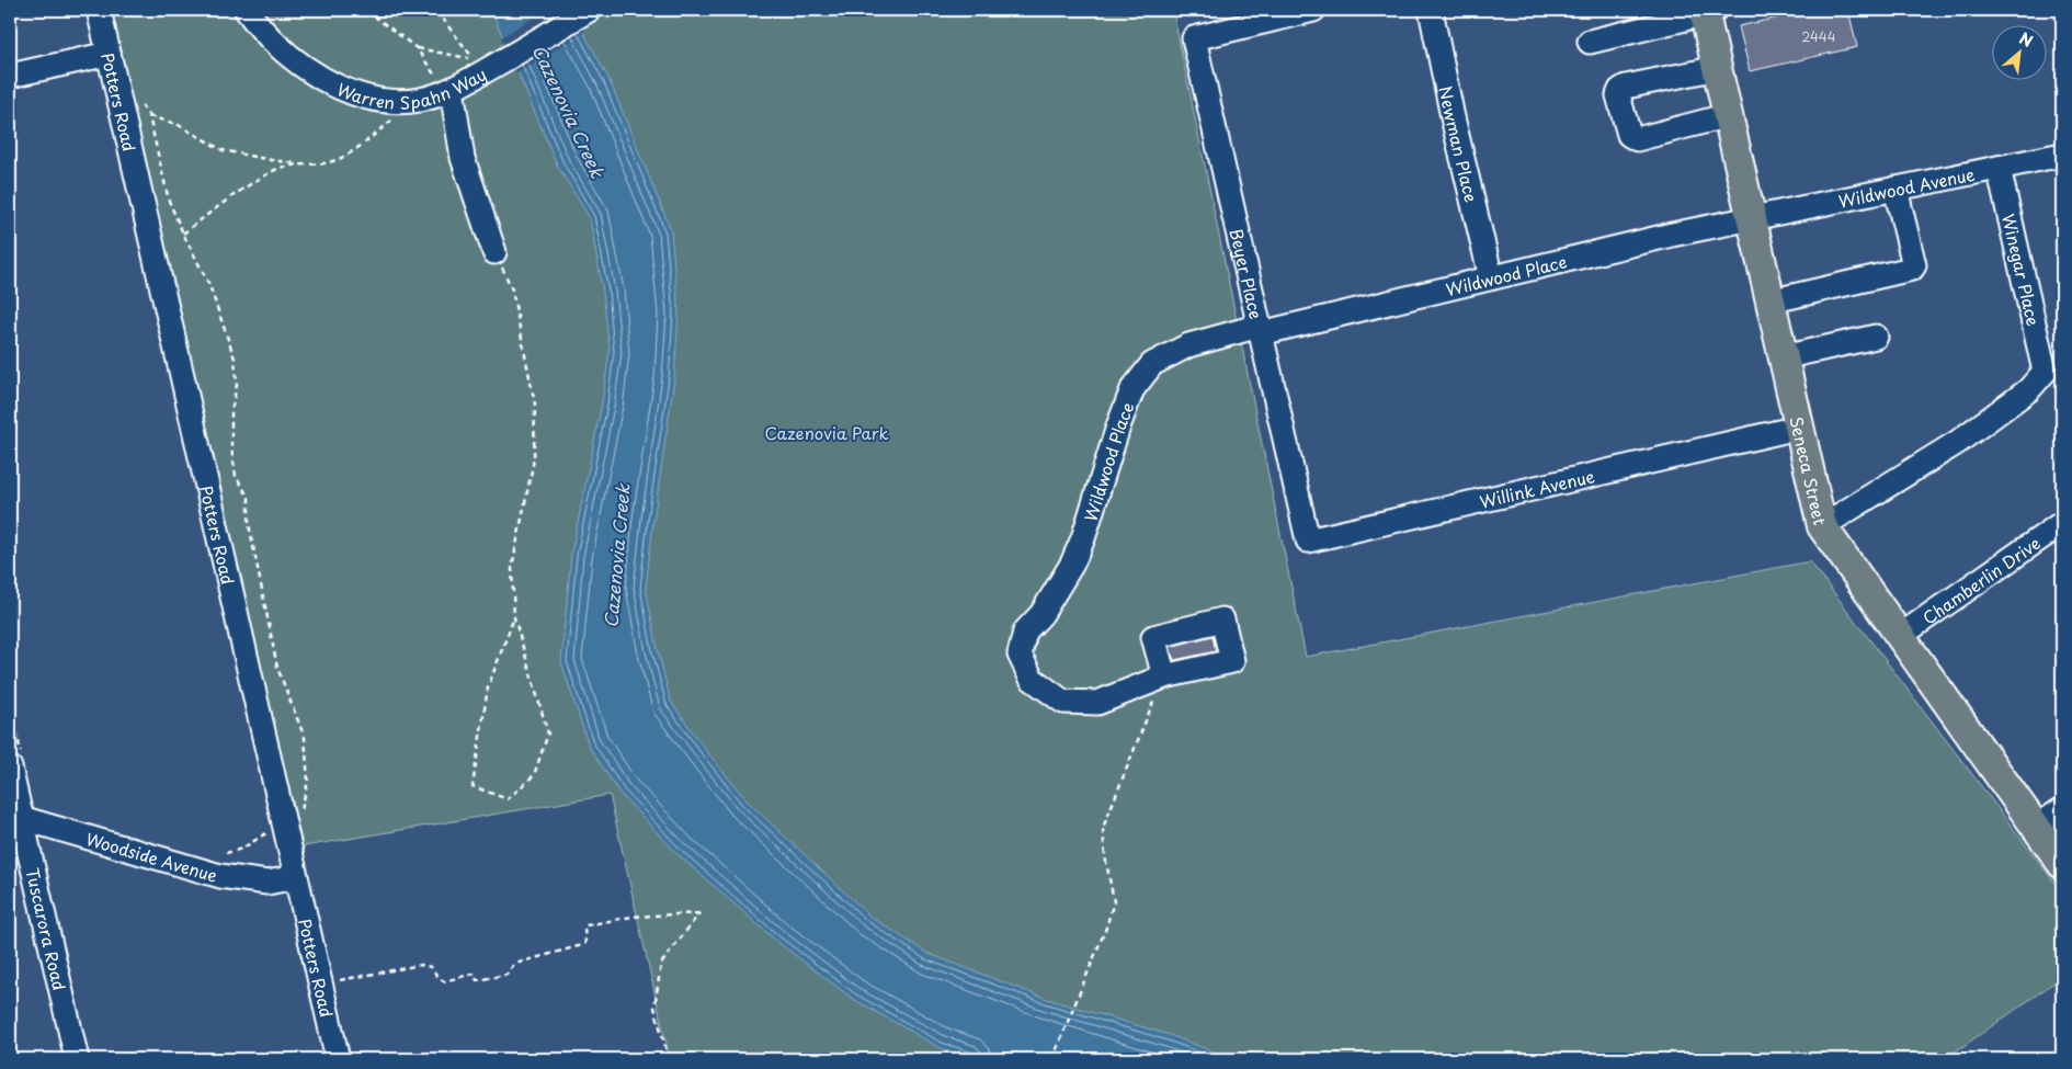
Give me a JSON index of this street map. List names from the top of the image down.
{
  "streets": {
    "main road": ["Seneca Street"],
    "street": [
      "Warren Spahn Way",
      "Potters Road",
      "Newman Place",
      "Wildwood Avenue",
      "Winegar Place",
      "Beyer Place",
      "Wildwood Place",
      "Willink Avenue",
      "Chamberlin Drive",
      "Woodside Avenue",
      "Tuscarora Road"
    ]
  },
  "crossings": [
    ["Potters Road", "Woodside Avenue"],
    ["Newman Place", "Wildwood Place"],
    ["Wildwood Avenue", "Winegar Place"],
    ["Wildwood Avenue", "Wildwood Place"],
    ["Wildwood Avenue", "Seneca Street"],
    ["Winegar Place", "Seneca Street"],
    ["Beyer Place", "Wildwood Place"],
    ["Beyer Place", "Willink Avenue"],
    ["Wildwood Place", "Seneca Street"],
    ["Seneca Street", "Willink Avenue"],
    ["Seneca Street", "Chamberlin Drive"],
    ["Woodside Avenue", "Tuscarora Road"]
  ],
  "water": ["Cazenovia Creek"],
  "parks": ["Cazenovia Park"],
  "house_numbers": ["2444"],
  "north": "top right"
}
